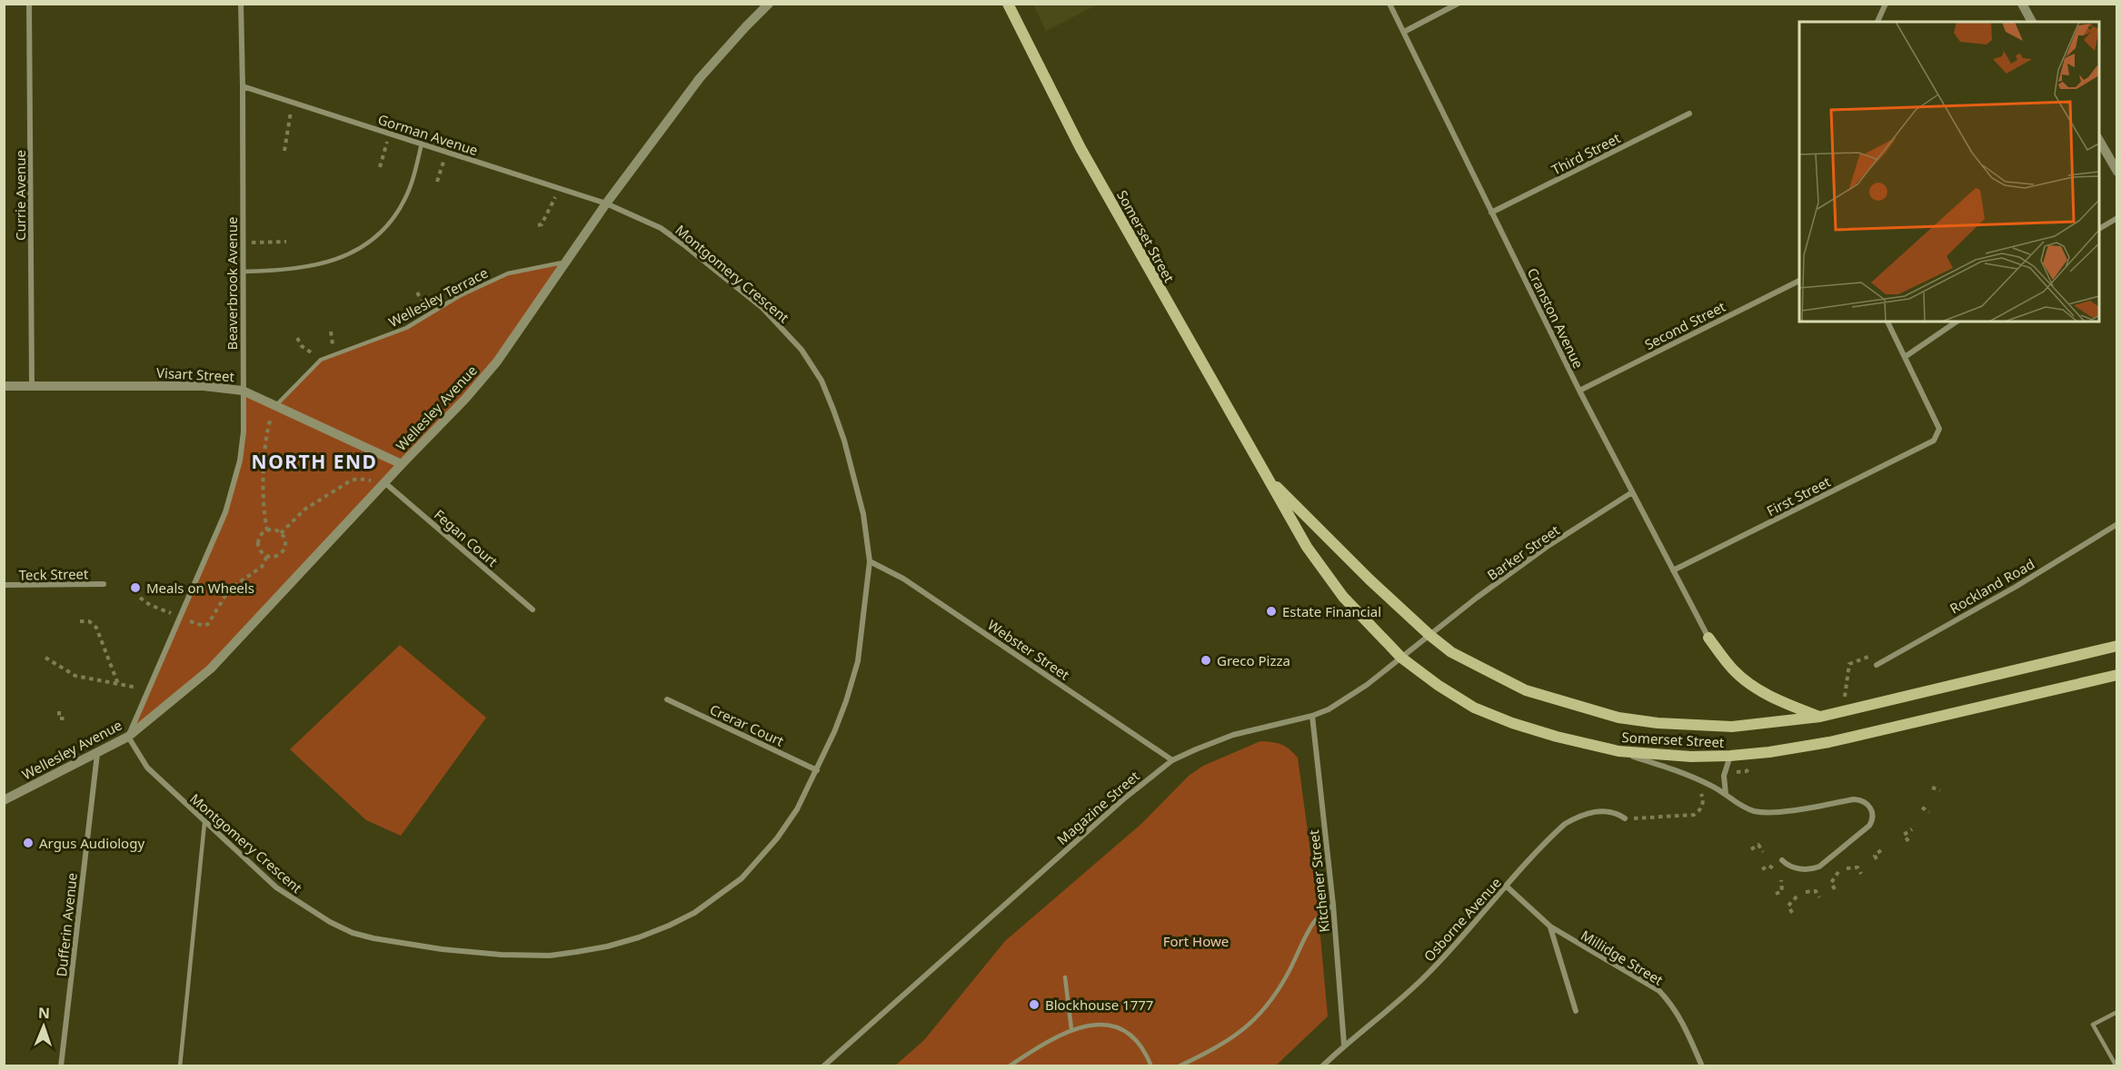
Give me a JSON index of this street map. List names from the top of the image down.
{
  "streets": {
    "main road": ["Somerset Street"],
    "street": [
      "Gorman Avenue",
      "Third Street",
      "Currie Avenue",
      "Montgomery Crescent",
      "Beaverbrook Avenue",
      "Cranston Avenue",
      "Second Street",
      "Visart Street",
      "Wellesley Avenue",
      "First Street",
      "Fegan Court",
      "Barker Street",
      "Teck Street",
      "Rockland Road",
      "Webster Street",
      "Crerar Court",
      "Magazine Street",
      "Kitchener Street",
      "Osborne Avenue",
      "Dufferin Avenue",
      "Millidge Street"
    ],
    "lane": ["Wellesley Terrace"]
  },
  "crossings": [
    ["Gorman Avenue", "Montgomery Crescent"],
    ["Gorman Avenue", "Beaverbrook Avenue"],
    ["Gorman Avenue", "Wellesley Avenue"],
    ["Third Street", "Cranston Avenue"],
    ["Currie Avenue", "Visart Street"],
    ["Somerset Street", "Barker Street"],
    ["Somerset Street", "Magazine Street"],
    ["Montgomery Crescent", "Beaverbrook Avenue"],
    ["Montgomery Crescent", "Wellesley Avenue"],
    ["Montgomery Crescent", "Webster Street"],
    ["Montgomery Crescent", "Crerar Court"],
    ["Beaverbrook Avenue", "Visart Street"],
    ["Beaverbrook Avenue", "Wellesley Avenue"],
    ["Wellesley Terrace", "Visart Street"],
    ["Wellesley Terrace", "Wellesley Avenue"],
    ["Cranston Avenue", "Second Street"],
    ["Cranston Avenue", "First Street"],
    ["Cranston Avenue", "Barker Street"],
    ["Visart Street", "Wellesley Avenue"],
    ["Wellesley Avenue", "Fegan Court"],
    ["Wellesley Avenue", "Dufferin Avenue"],
    ["Barker Street", "Magazine Street"],
    ["Webster Street", "Magazine Street"],
    ["Magazine Street", "Kitchener Street"],
    ["Kitchener Street", "Osborne Avenue"],
    ["Osborne Avenue", "Millidge Street"]
  ],
  "districts": ["NORTH END"],
  "parks": ["Fort Howe"],
  "places": [
    "Meals on Wheels",
    "Estate Financial",
    "Greco Pizza",
    "Argus Audiology",
    "Blockhouse 1777"
  ],
  "north": "top"
}
